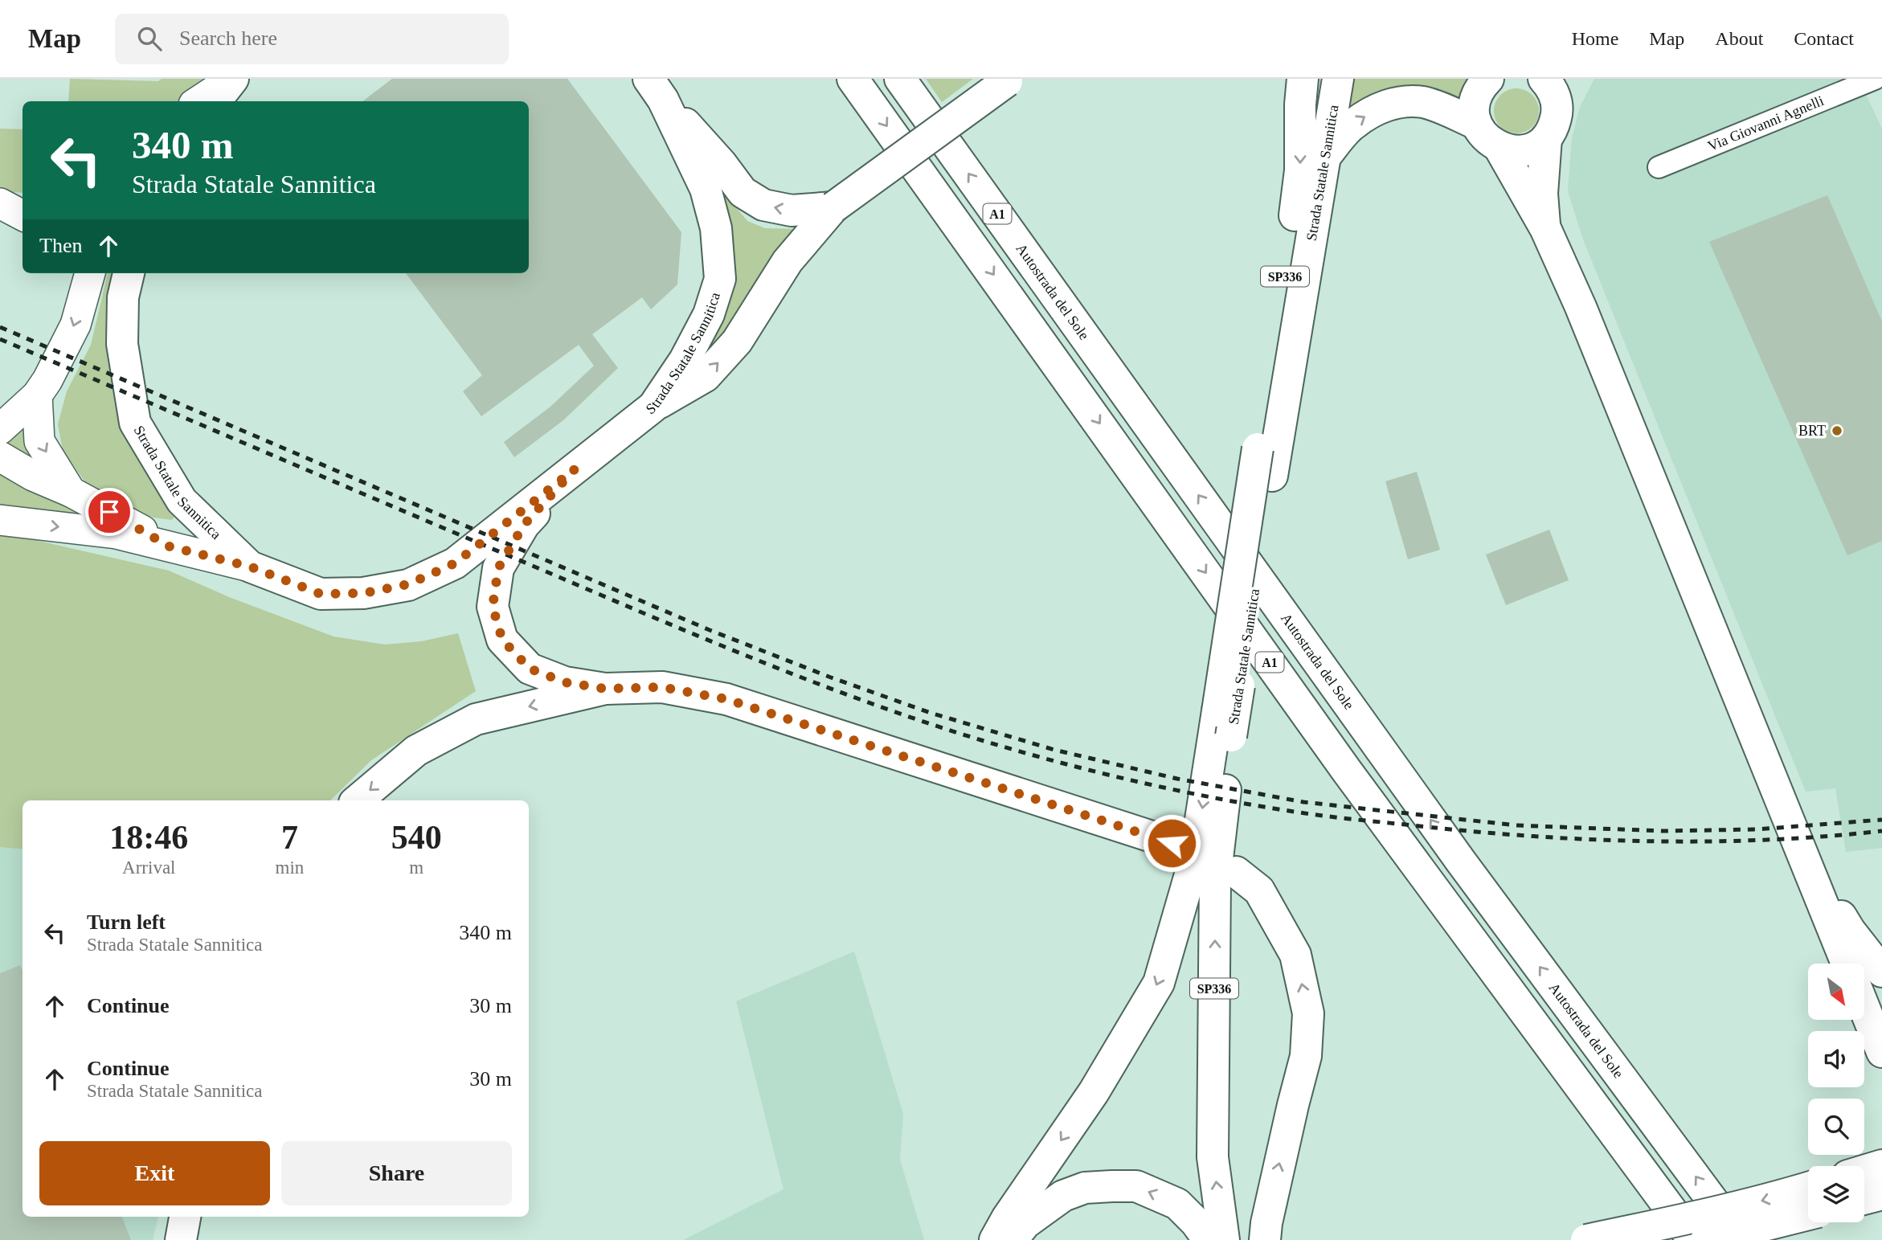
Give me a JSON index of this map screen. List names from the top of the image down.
{
  "streets": {
    "main road": [
      "Strada Statale Sannitica",
      "A1",
      "SP336",
      "Autostrada del Sole"
    ],
    "street": ["Via Giovanni Agnelli"]
  },
  "places": ["BRT"],
  "north": "bottom right",
  "page": {
    "header": "Map",
    "search": "Search here",
    "nav": [
      "Home",
      "Map",
      "About",
      "Contact"
    ],
    "turn": ["340 m", "Strada Statale Sannitica"],
    "then": "Then",
    "eta": [
      "18:46",
      "Arrival",
      "7",
      "min",
      "540",
      "m"
    ],
    "list": [
      {
        "name": "Turn left",
        "note": "Strada Statale Sannitica",
        "value": "340 m"
      },
      {
        "name": "Continue",
        "value": "30 m"
      },
      {
        "name": "Continue",
        "note": "Strada Statale Sannitica",
        "value": "30 m"
      }
    ],
    "buttons": ["Exit", "Share"]
  }
}
